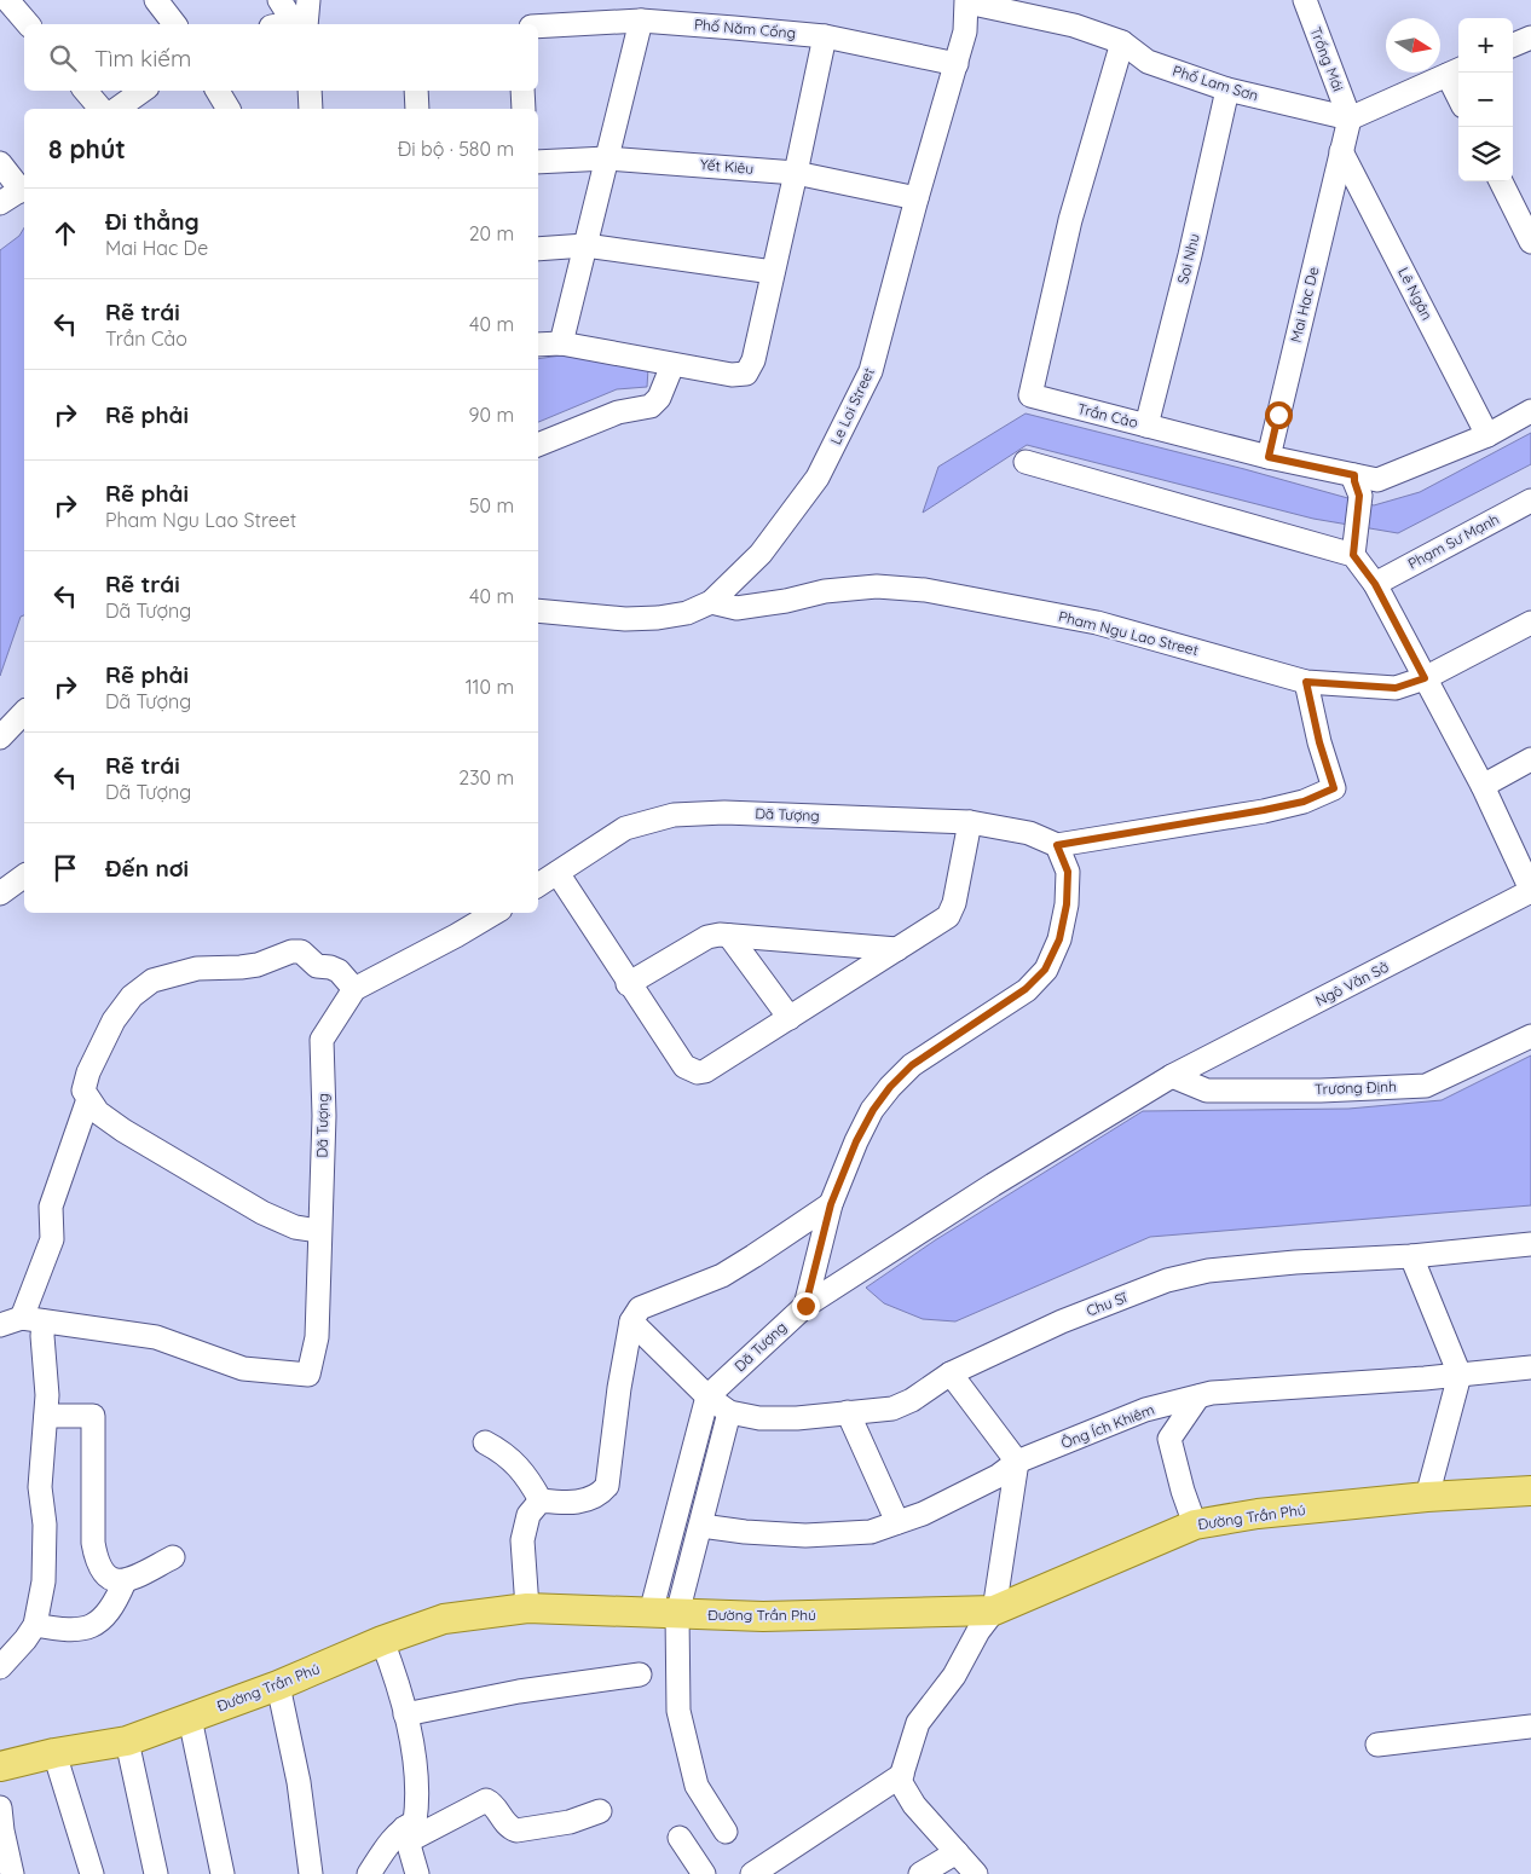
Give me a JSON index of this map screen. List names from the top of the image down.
{
  "streets": {
    "main road": ["Đường Trần Phú"],
    "street": [
      "Phố Năm Cống",
      "Trống Mái",
      "Phố Lam Sơn",
      "Yết Kiêu",
      "Soi Nhu",
      "Lê Ngân",
      "Mai Hac De",
      "Le Loi Street",
      "Trần Cảo",
      "Phạm Sư Mạnh",
      "Pham Ngu Lao Street",
      "Dã Tượng",
      "Ngô Văn Sở",
      "Trương Định",
      "Chu Sĩ",
      "Ông Ích Khiêm"
    ]
  },
  "crossings": [
    ["Phố Năm Cống", "Le Loi Street"],
    ["Trống Mái", "Phố Lam Sơn"],
    ["Trống Mái", "Mai Hac De"],
    ["Phố Lam Sơn", "Soi Nhu"],
    ["Phố Lam Sơn", "Mai Hac De"],
    ["Phố Lam Sơn", "Le Loi Street"],
    ["Phố Lam Sơn", "Trần Cảo"],
    ["Yết Kiêu", "Le Loi Street"],
    ["Soi Nhu", "Trần Cảo"],
    ["Lê Ngân", "Mai Hac De"],
    ["Lê Ngân", "Trần Cảo"],
    ["Mai Hac De", "Trần Cảo"],
    ["Le Loi Street", "Pham Ngu Lao Street"],
    ["Dã Tượng", "Ngô Văn Sở"],
    ["Dã Tượng", "Chu Sĩ"],
    ["Ngô Văn Sở", "Trương Định"]
  ],
  "north": "right",
  "page": {
    "map_buttons": ["+", "−"],
    "search": "Tìm kiếm",
    "heading": ["8 phút", "Đi bộ · 580 m"],
    "list": [
      ["Đi thẳng", "Mai Hac De", "20 m"],
      ["Rẽ trái", "Trần Cảo", "40 m"],
      ["Rẽ phải", "90 m"],
      ["Rẽ phải", "Pham Ngu Lao Street", "50 m"],
      ["Rẽ trái", "Dã Tượng", "40 m"],
      ["Rẽ phải", "Dã Tượng", "110 m"],
      ["Rẽ trái", "Dã Tượng", "230 m"],
      "Đến nơi"
    ]
  }
}
